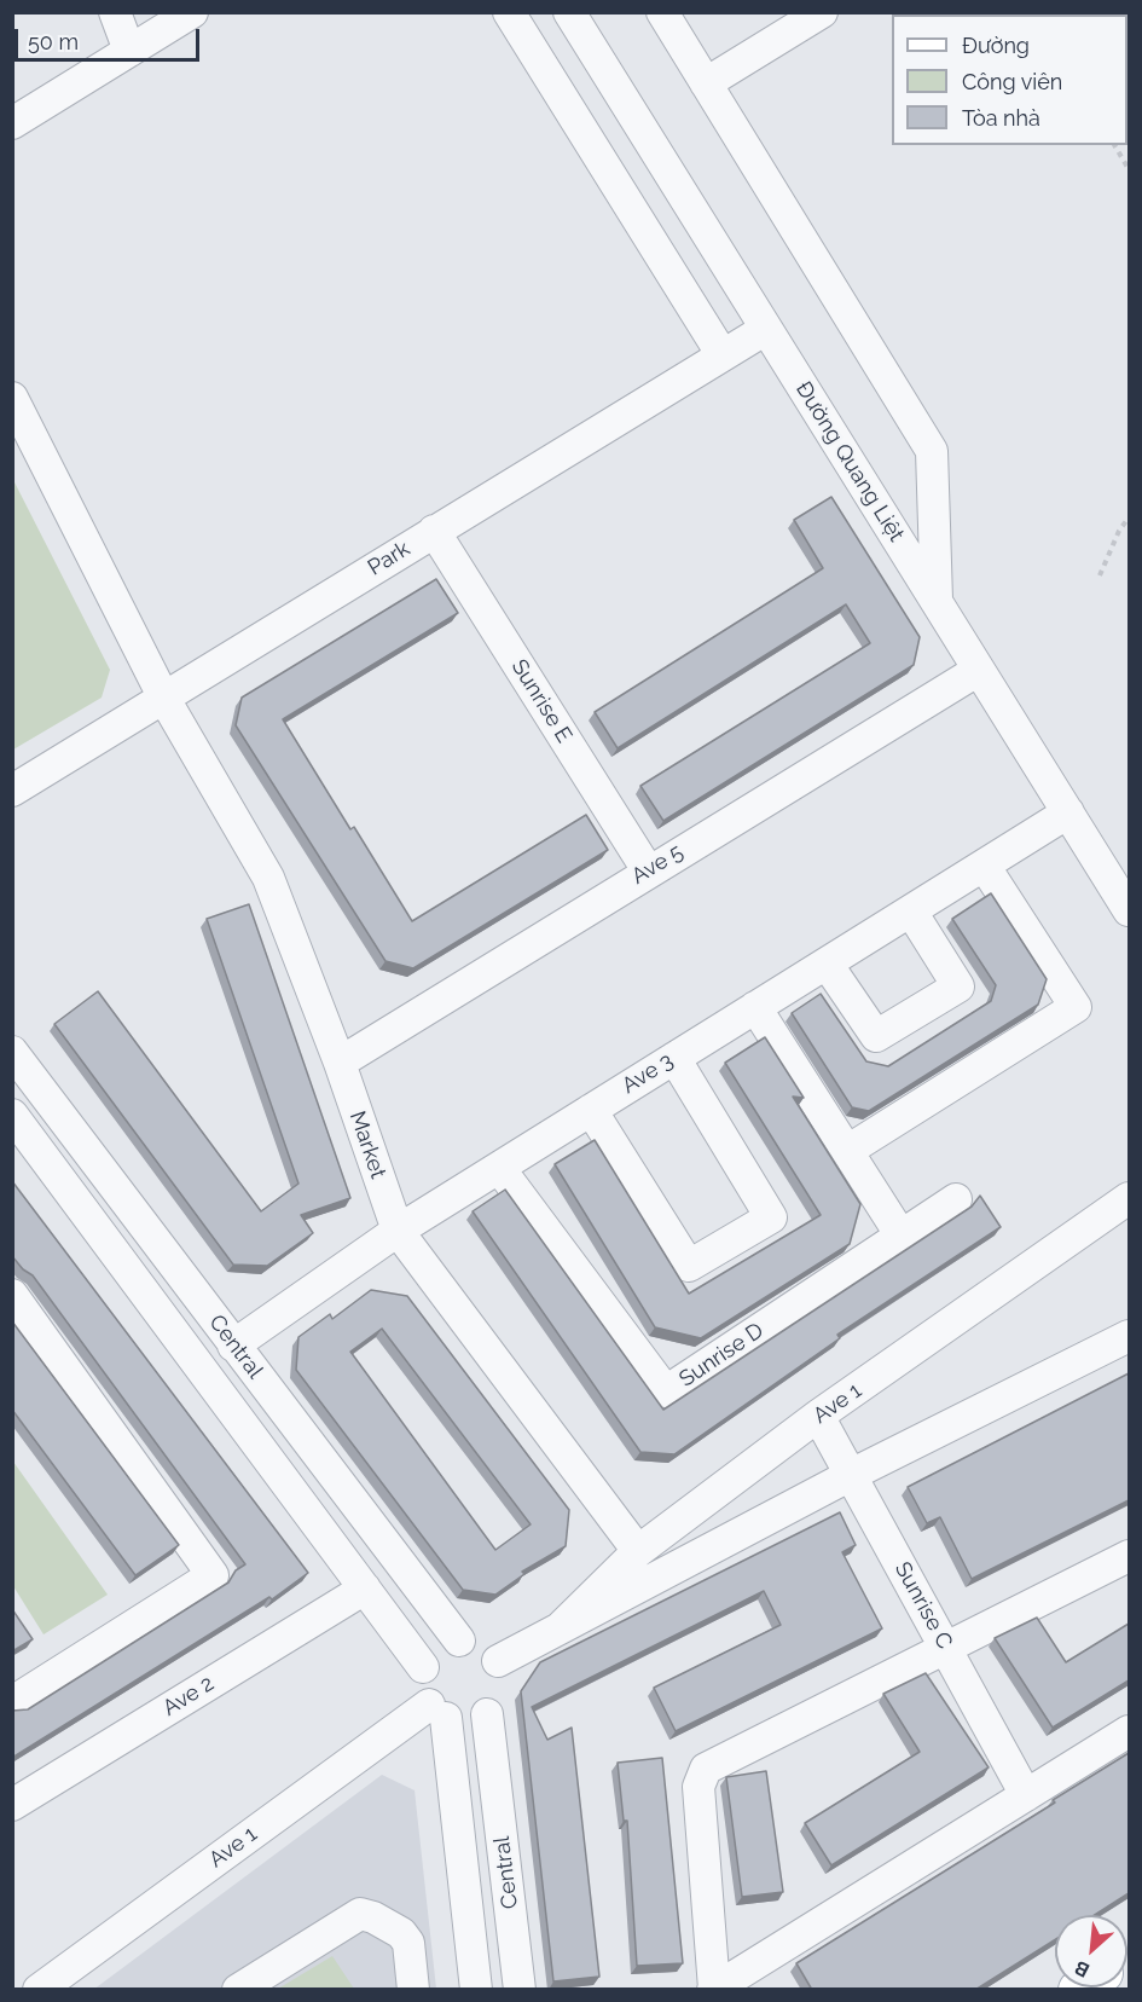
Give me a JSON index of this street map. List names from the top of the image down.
{
  "streets": {
    "street": [
      "Đường Quang Liệt",
      "Park",
      "Sunrise E",
      "Ave 5",
      "Ave 3",
      "Market",
      "Central",
      "Sunrise D",
      "Ave 1",
      "Sunrise C",
      "Ave 2"
    ]
  },
  "crossings": [
    ["Đường Quang Liệt", "Park"],
    ["Đường Quang Liệt", "Ave 5"],
    ["Đường Quang Liệt", "Ave 3"],
    ["Park", "Sunrise E"],
    ["Park", "Market"],
    ["Sunrise E", "Ave 5"],
    ["Ave 5", "Market"],
    ["Ave 3", "Market"],
    ["Ave 3", "Central"],
    ["Ave 3", "Sunrise D"],
    ["Market", "Ave 1"],
    ["Central", "Ave 1"],
    ["Central", "Ave 2"],
    ["Ave 1", "Sunrise C"]
  ],
  "legend": ["Đường", "Công viên", "Tòa nhà"],
  "scale_bar": "50 m",
  "north": "bottom left"
}
